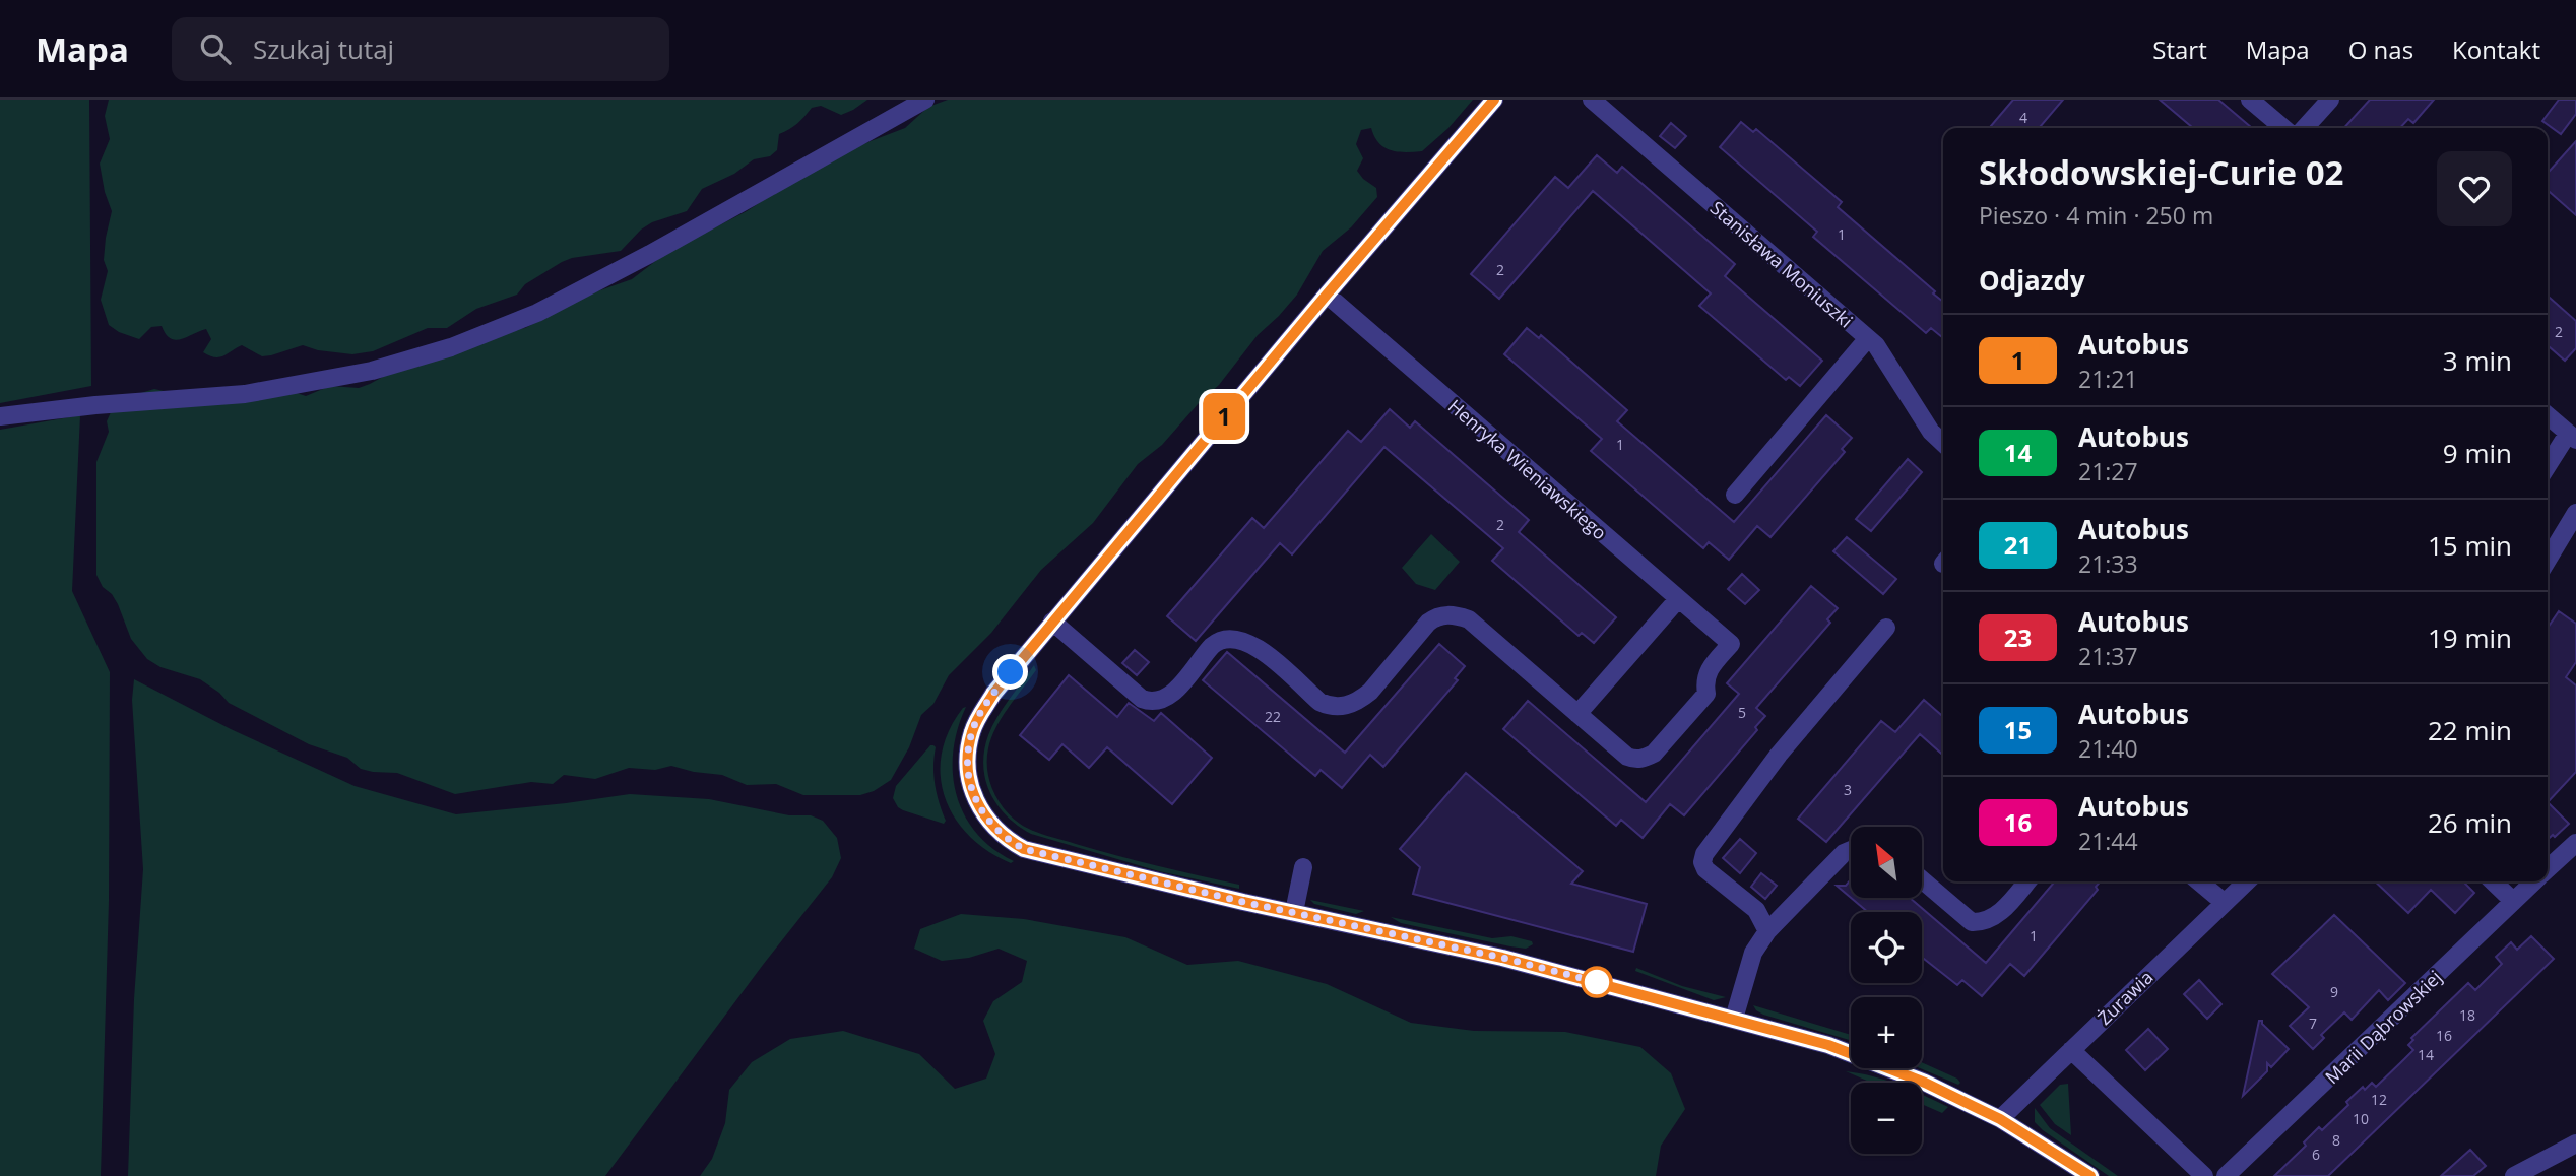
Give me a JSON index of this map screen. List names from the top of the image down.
{
  "streets": {
    "street": [
      "Stanisława Moniuszki",
      "Henryka Wieniawskiego",
      "Żurawia",
      "Marii Dąbrowskiej"
    ]
  },
  "lines": ["bus line 1"],
  "house_numbers": [
    "4",
    "1",
    "2",
    "2",
    "1",
    "2",
    "5",
    "22",
    "3",
    "1",
    "9",
    "18",
    "7",
    "16",
    "14",
    "12",
    "10",
    "8",
    "6"
  ],
  "north": "top left",
  "page": {
    "header": "Mapa",
    "search": "Szukaj tutaj",
    "nav": [
      "Start",
      "Mapa",
      "O nas",
      "Kontakt"
    ],
    "on_map": "1",
    "heading": [
      ["Skłodowskiej-Curie 02", "Pieszo · 4 min · 250 m"],
      "Odjazdy"
    ],
    "list": [
      {
        "mark": "1",
        "name": "Autobus",
        "note": "21:21",
        "value": "3 min"
      },
      {
        "mark": "14",
        "name": "Autobus",
        "note": "21:27",
        "value": "9 min"
      },
      {
        "mark": "21",
        "name": "Autobus",
        "note": "21:33",
        "value": "15 min"
      },
      {
        "mark": "23",
        "name": "Autobus",
        "note": "21:37",
        "value": "19 min"
      },
      {
        "mark": "15",
        "name": "Autobus",
        "note": "21:40",
        "value": "22 min"
      },
      {
        "mark": "16",
        "name": "Autobus",
        "note": "21:44",
        "value": "26 min"
      }
    ],
    "map_buttons": ["+", "−"]
  }
}
